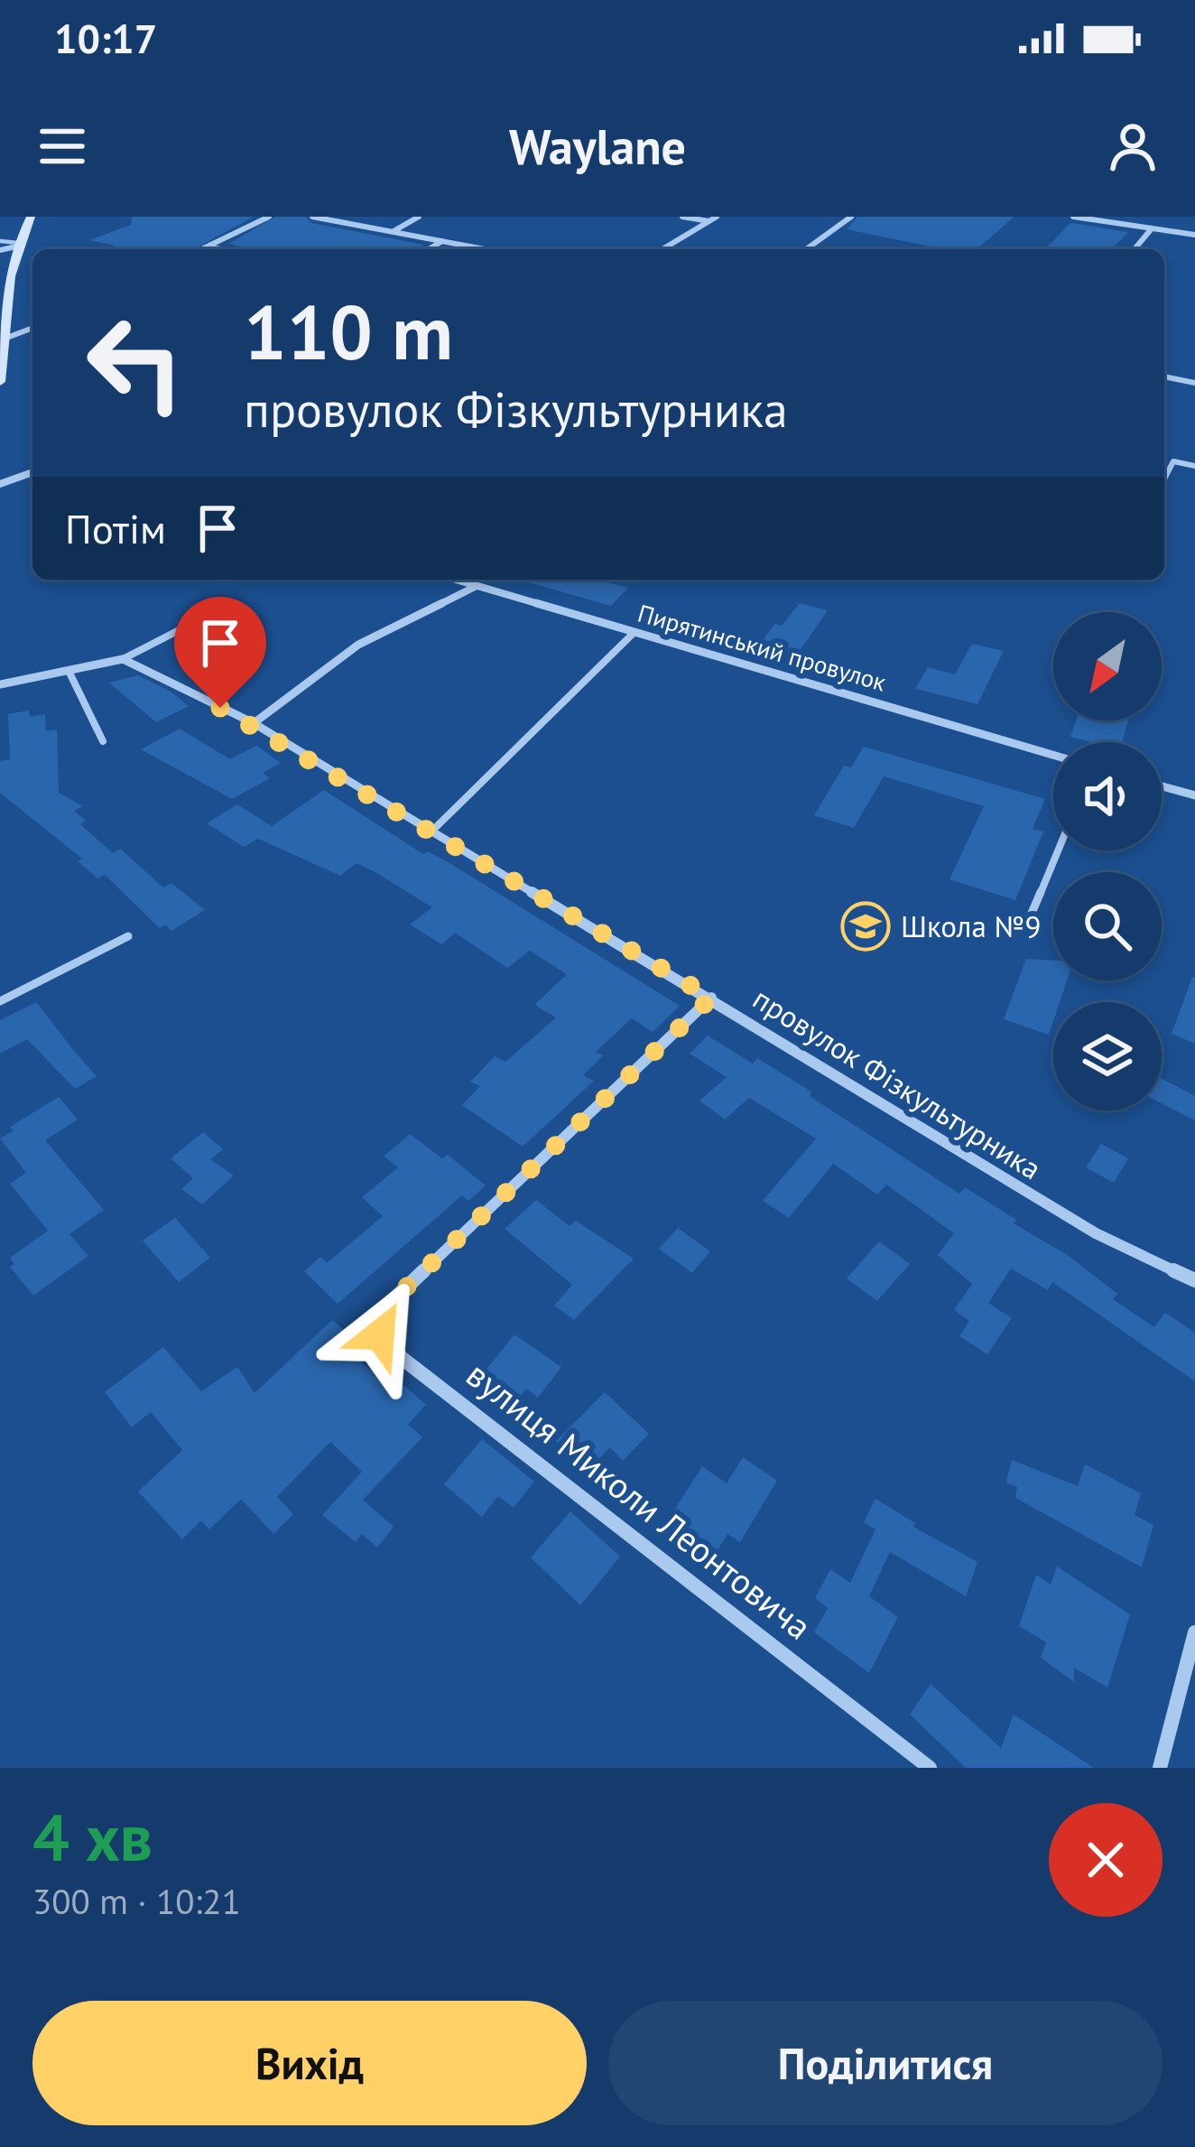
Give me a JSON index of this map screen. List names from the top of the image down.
{
  "streets": {
    "street": ["Пирятинський провулок", "провулок Фізкультурника", "вулиця Миколи Леонтовича"]
  },
  "crossings": [
    ["провулок Фізкультурника", "вулиця Миколи Леонтовича"]
  ],
  "places": {
    "school or university": ["Школа №9"]
  },
  "north": "bottom left",
  "page": {
    "status": "10:17",
    "header": "Waylane",
    "turn": ["110 m", "провулок Фізкультурника"],
    "then": "Потім",
    "heading": ["4 хв", "300 m · 10:21"],
    "buttons": ["Вихід", "Поділитися"]
  }
}
